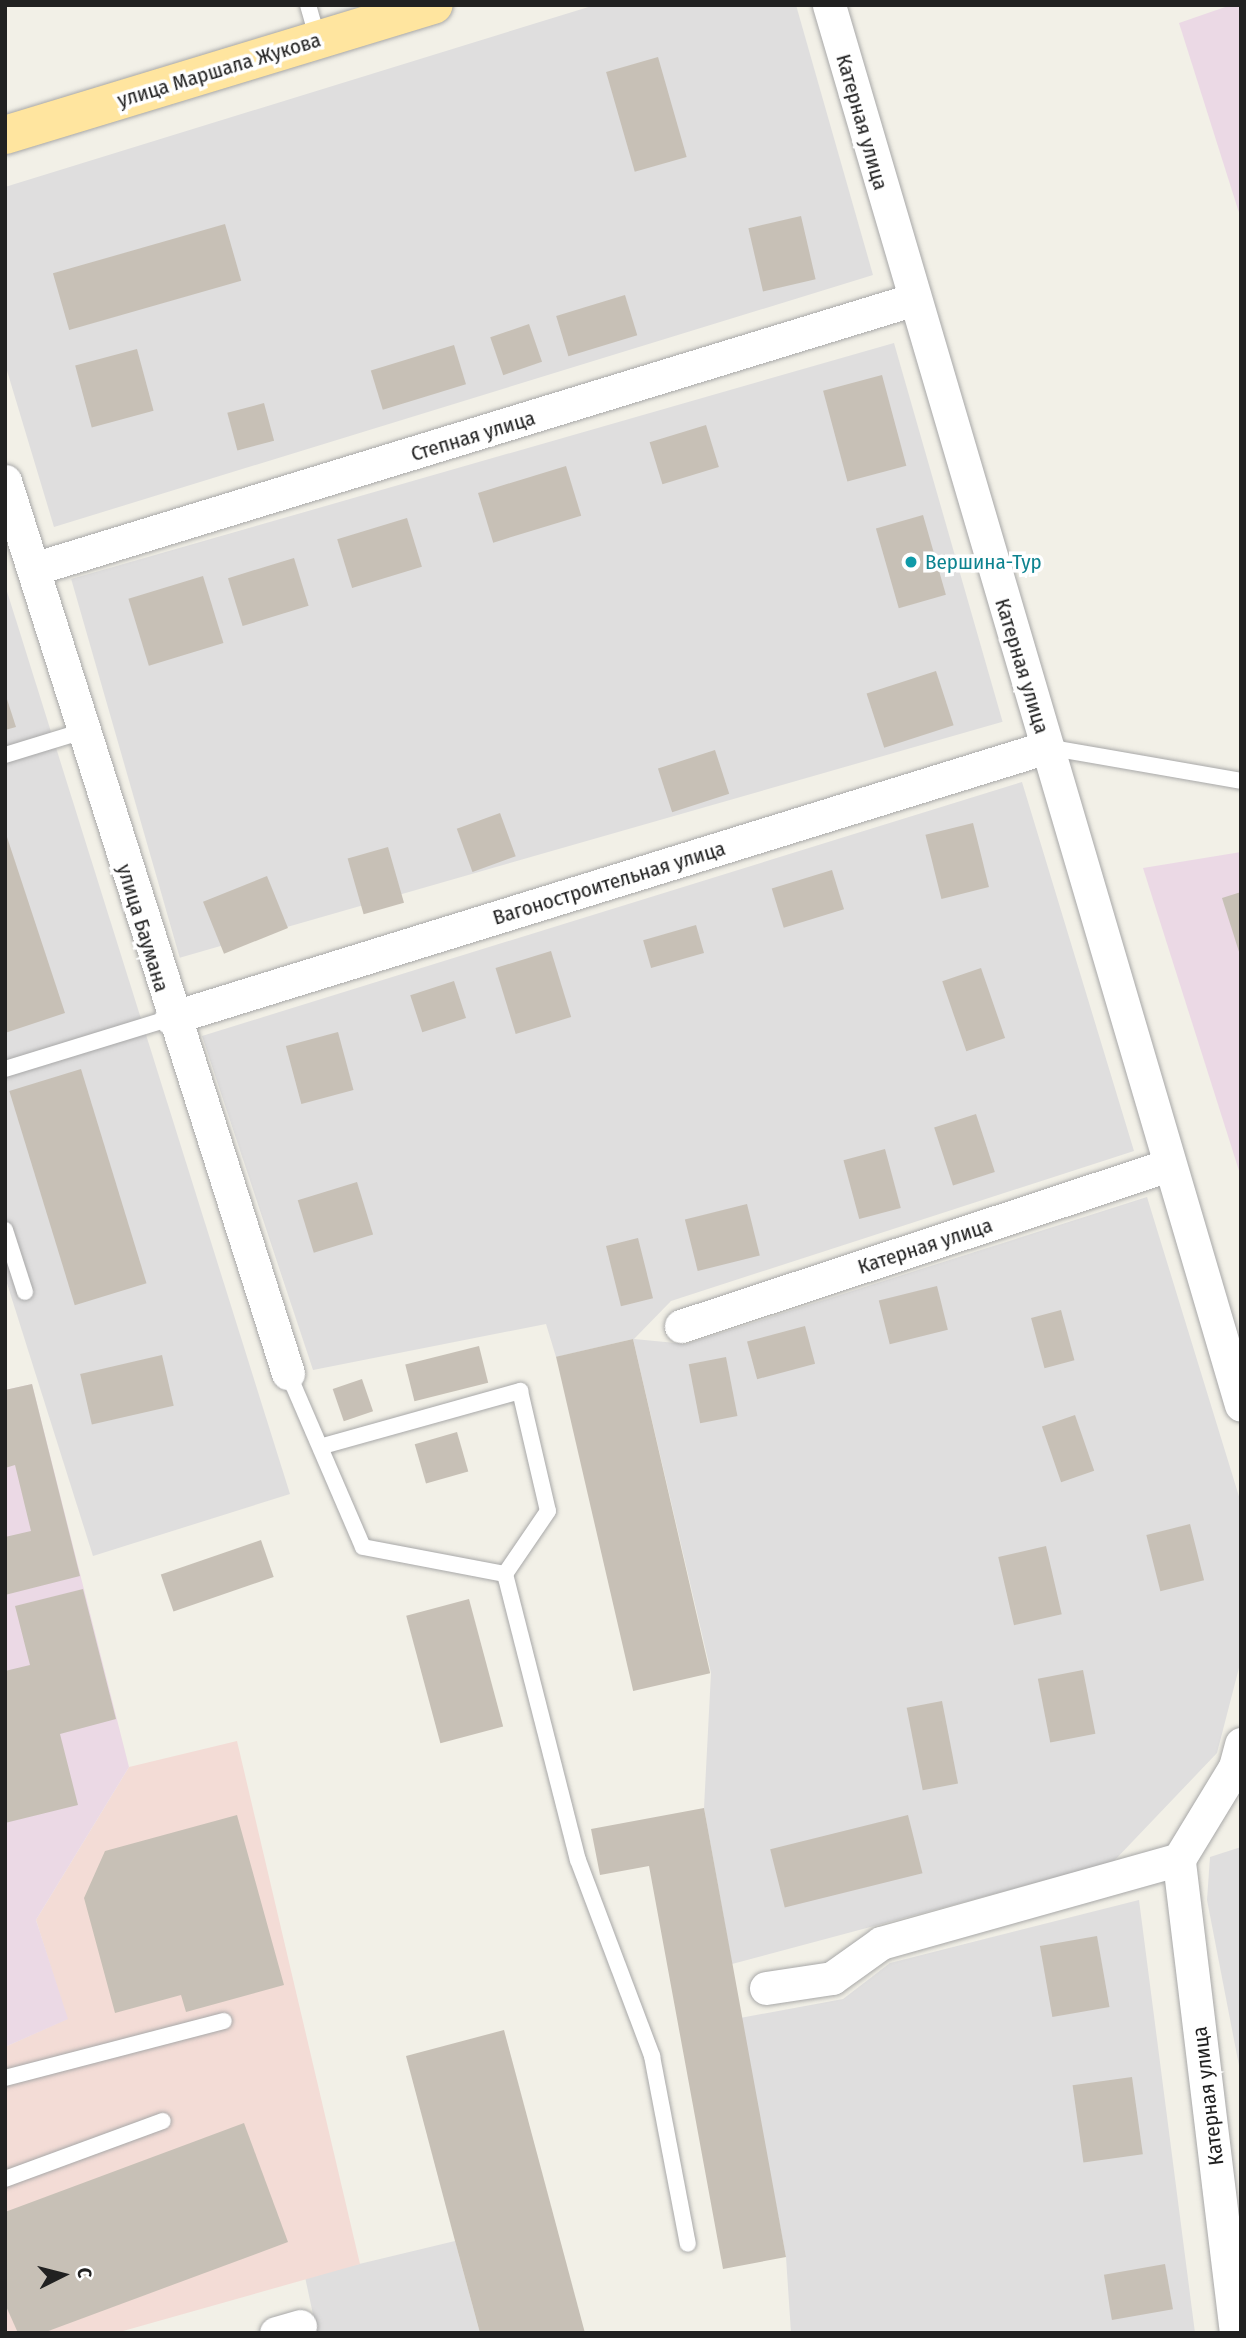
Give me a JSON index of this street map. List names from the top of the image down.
{
  "streets": {
    "main road": ["улица Маршала Жукова"],
    "street": [
      "Катерная улица",
      "Степная улица",
      "Вагоностроительная улица",
      "улица Баумана"
    ]
  },
  "crossings": [
    ["Катерная улица", "Степная улица"],
    ["Катерная улица", "Вагоностроительная улица"],
    ["Степная улица", "улица Баумана"],
    ["Вагоностроительная улица", "улица Баумана"]
  ],
  "places": ["Вершина-Тур"],
  "north": "right"
}
